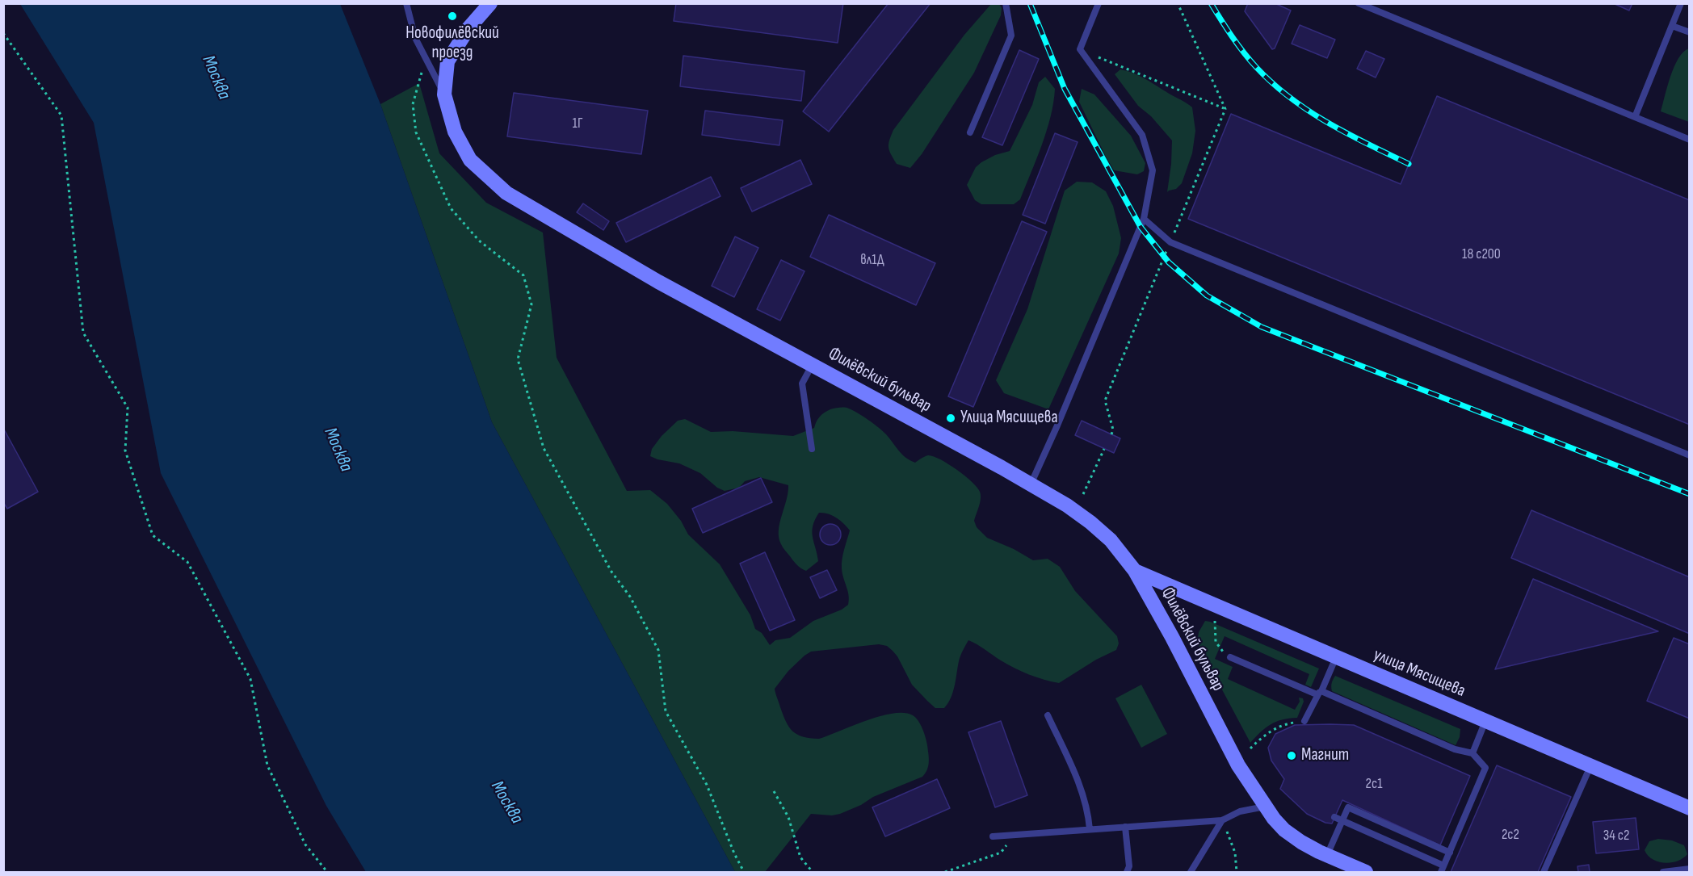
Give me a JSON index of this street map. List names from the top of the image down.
{
  "streets": {
    "street": ["Филёвский бульвар", "улица Мясищева"]
  },
  "crossings": [
    ["Филёвский бульвар", "улица Мясищева"]
  ],
  "water": ["Москва"],
  "places": ["Новофилёвский проезд", "Улица Мясищева", "Магнит"],
  "house_numbers": [
    "1Г",
    "18 с200",
    "вл1Д",
    "2c1",
    "2c2",
    "34 с2"
  ]
}
